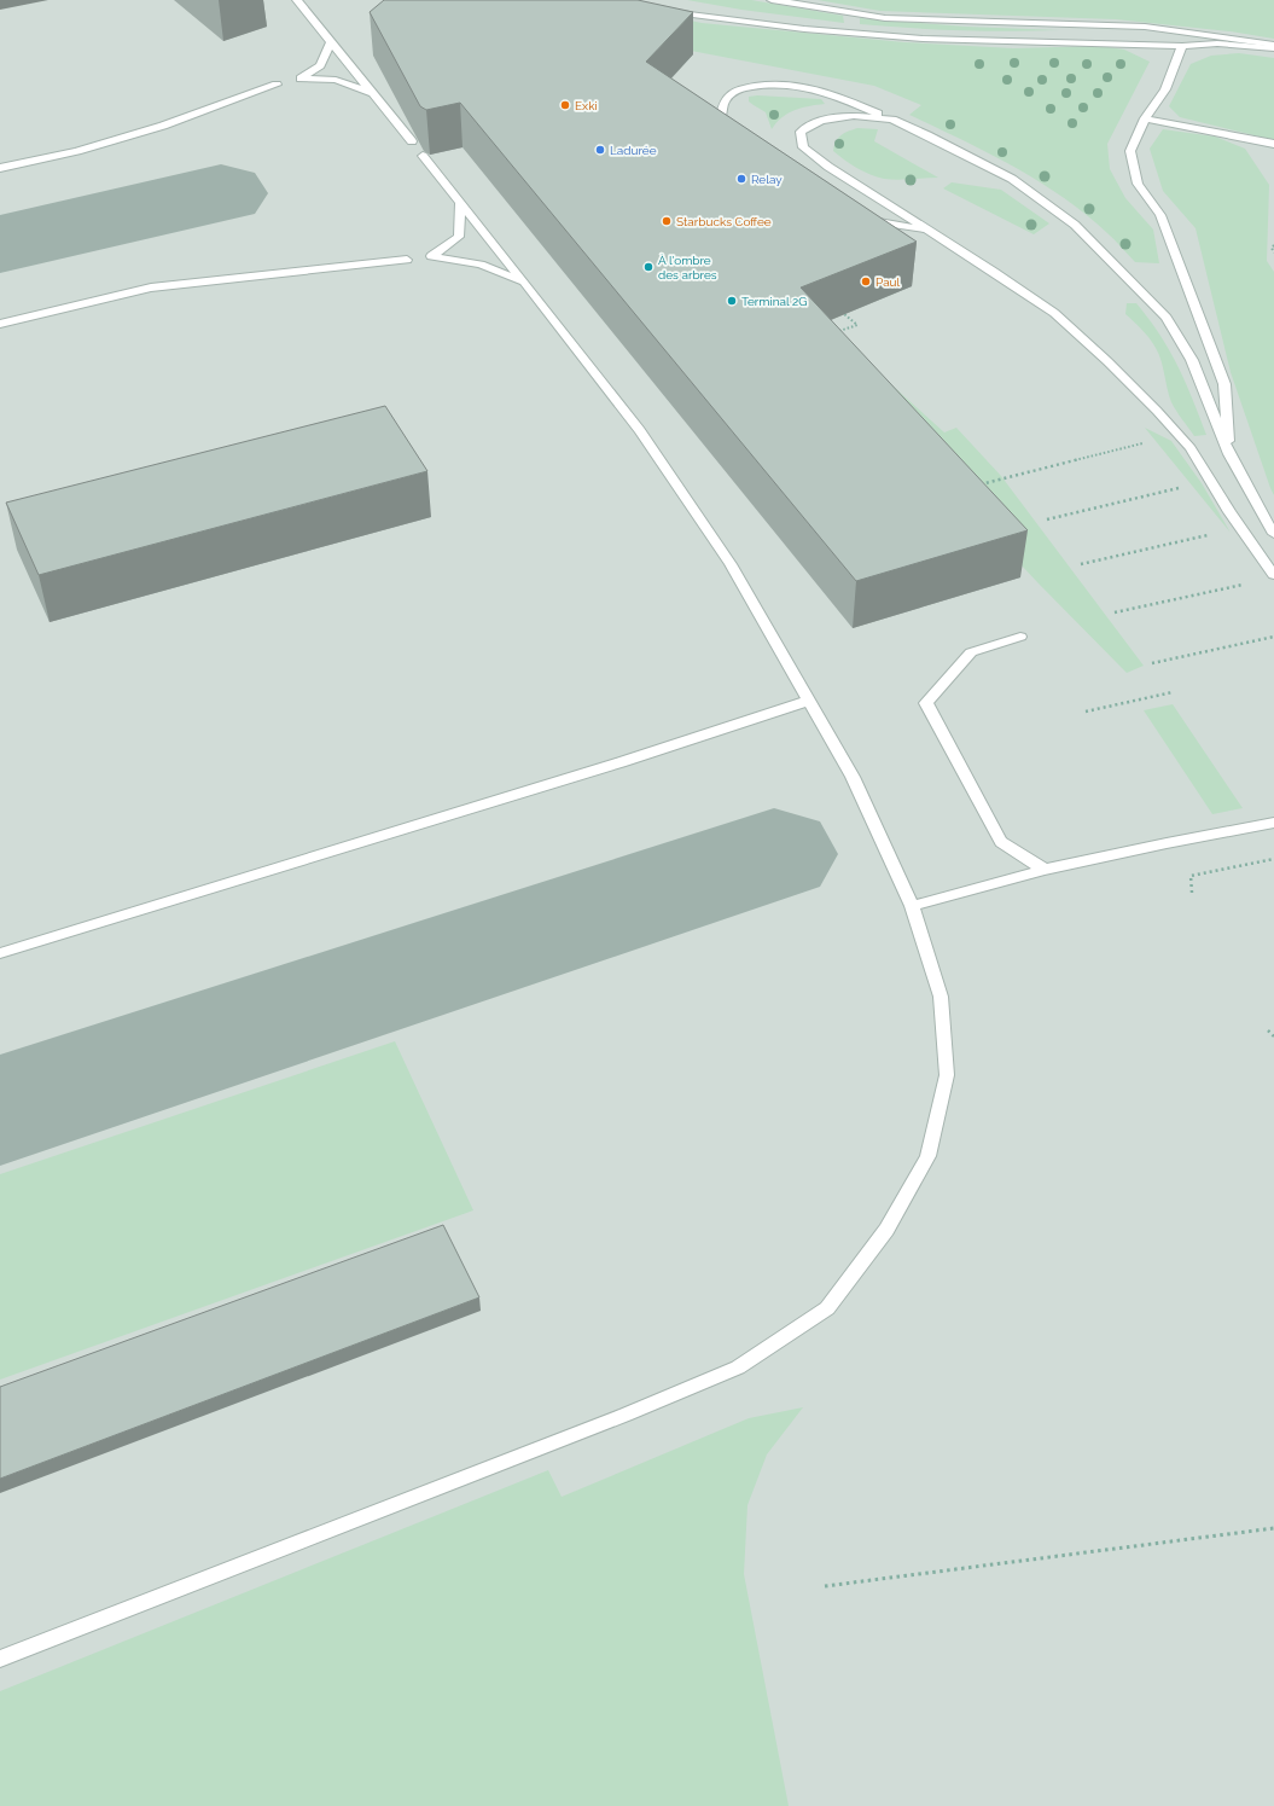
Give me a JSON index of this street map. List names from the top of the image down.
{
  "places": [
    "Exki",
    "Ladurée",
    "Relay",
    "Starbucks Coffee",
    "À l'ombre des arbres",
    "Paul",
    "Terminal 2G"
  ]
}
